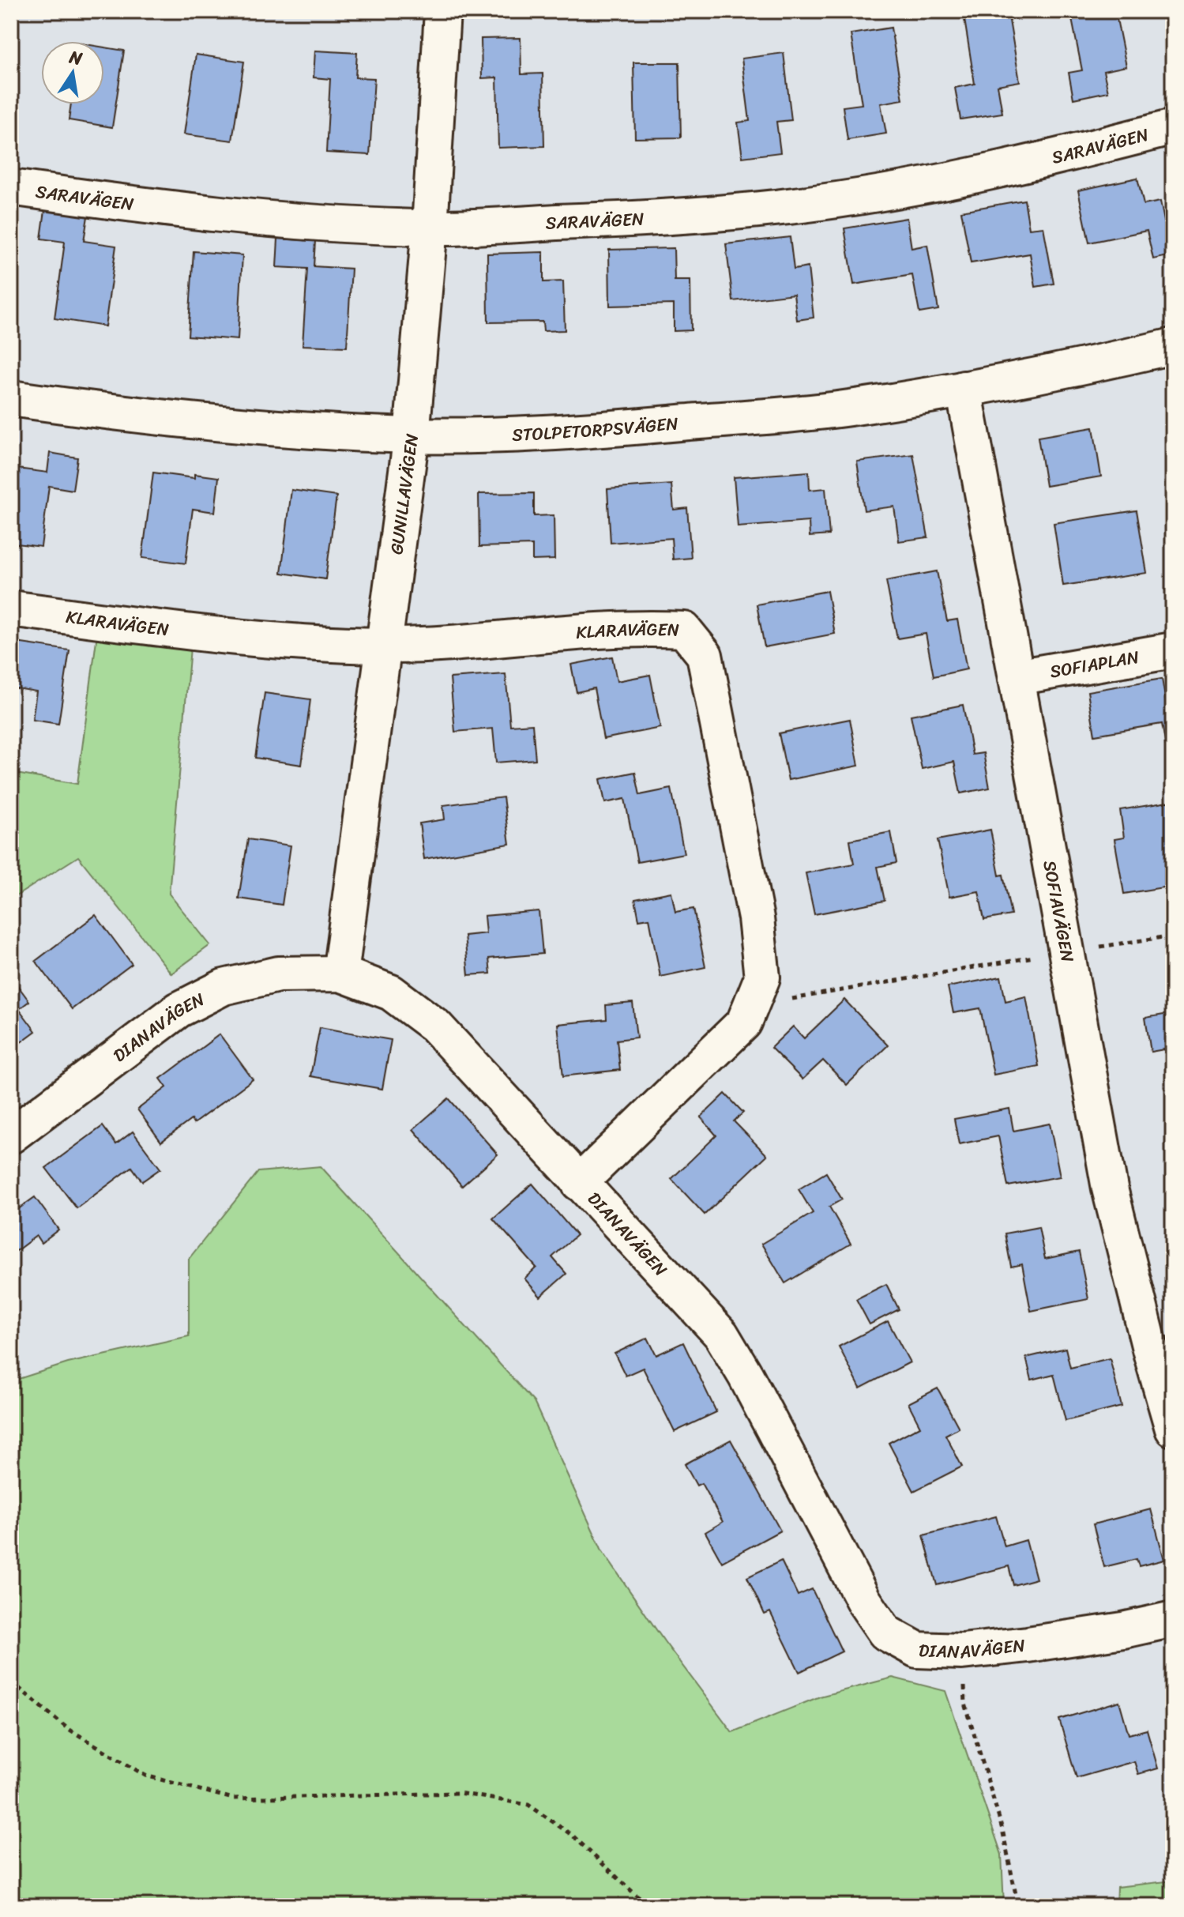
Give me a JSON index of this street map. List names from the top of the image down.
{
  "streets": {
    "street": [
      "SARAVÄGEN",
      "STOLPETORPSVÄGEN",
      "GUNILLAVÄGEN",
      "KLARAVÄGEN",
      "SOFIAPLAN",
      "SOFIAVÄGEN",
      "DIANAVÄGEN"
    ]
  },
  "crossings": [
    ["SARAVÄGEN", "GUNILLAVÄGEN"],
    ["STOLPETORPSVÄGEN", "GUNILLAVÄGEN"],
    ["STOLPETORPSVÄGEN", "SOFIAVÄGEN"],
    ["GUNILLAVÄGEN", "KLARAVÄGEN"],
    ["GUNILLAVÄGEN", "DIANAVÄGEN"],
    ["KLARAVÄGEN", "DIANAVÄGEN"],
    ["SOFIAPLAN", "SOFIAVÄGEN"]
  ],
  "north": "top"
}
